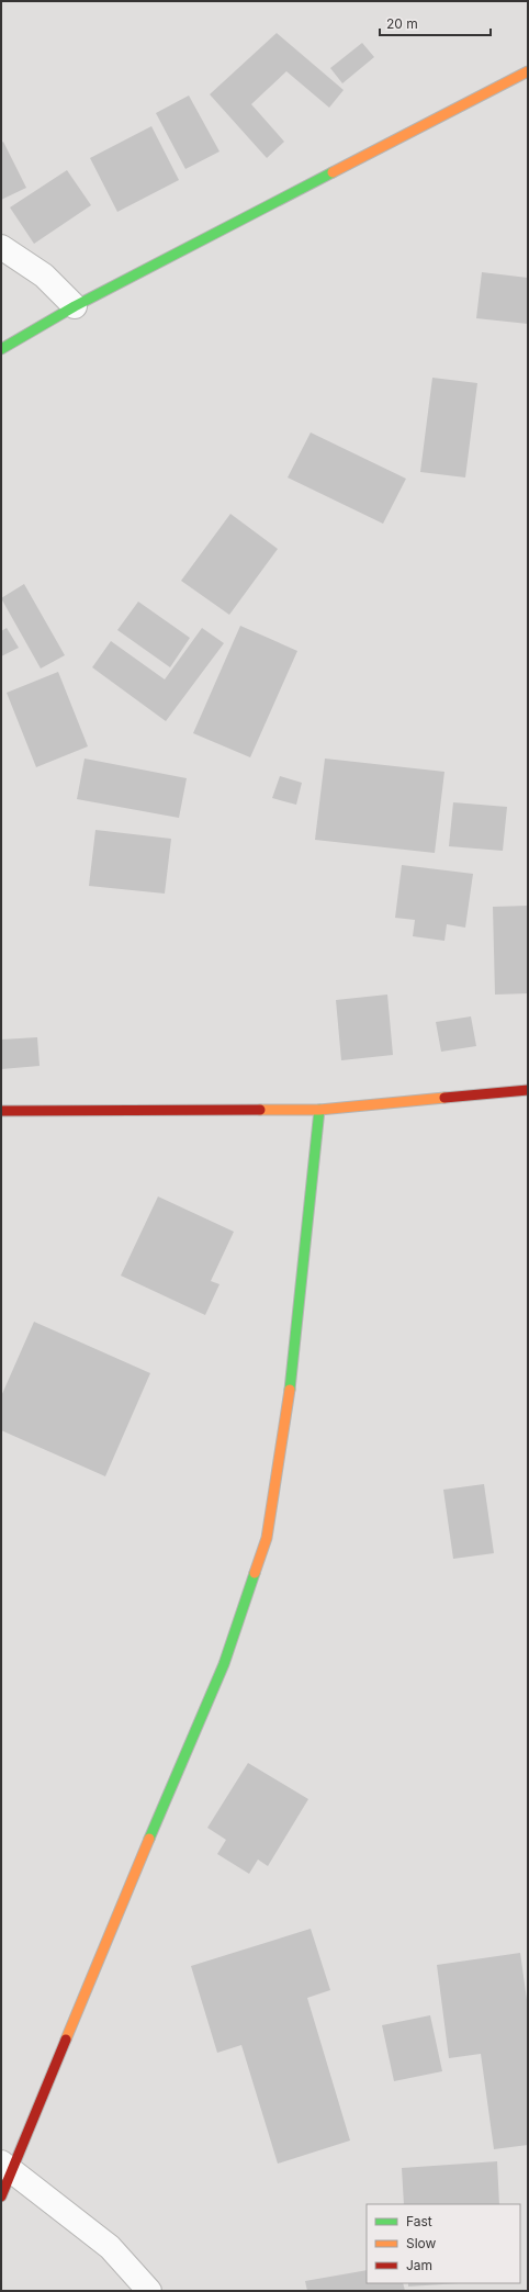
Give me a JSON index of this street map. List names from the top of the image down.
{
  "legend": ["Fast", "Slow", "Jam"],
  "scale_bar": "20 m"
}
